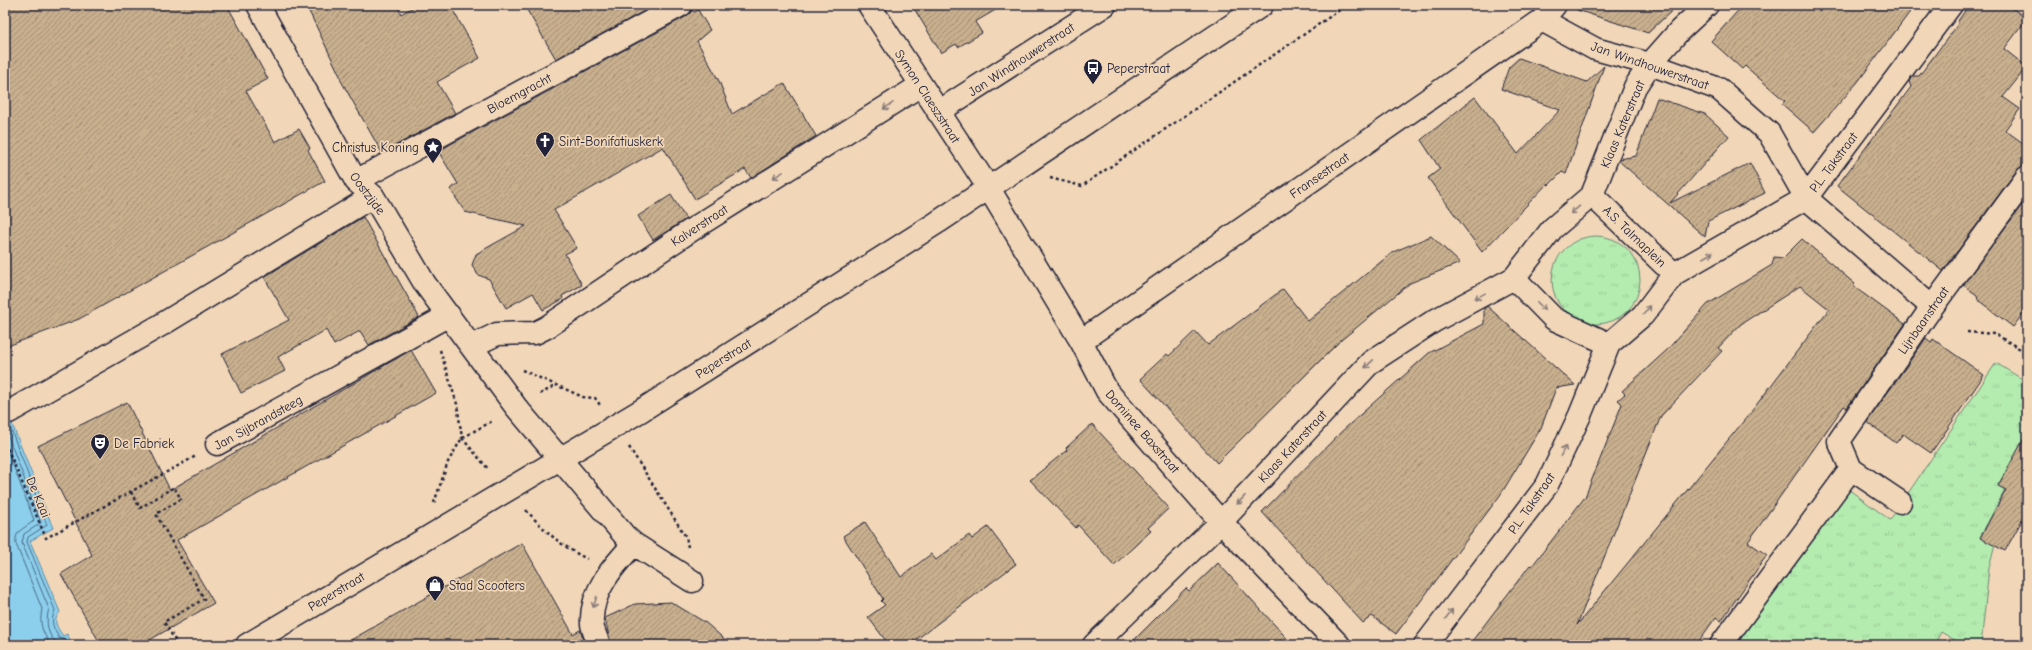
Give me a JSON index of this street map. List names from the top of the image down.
{
  "streets": {
    "street": [
      "Jan Windhouwerstraat",
      "Bloemgracht",
      "Symon Claeszstraat",
      "Klaas Katerstraat",
      "P.L. Takstraat",
      "Fransestraat",
      "Oostzijde",
      "Kalverstraat",
      "A.S. Talmaplein",
      "Lijnbaanstraat",
      "Peperstraat",
      "Jan Sijbrandsteeg",
      "Dominee Baxstraat"
    ],
    "path": ["De Kaai"]
  },
  "crossings": [
    ["Jan Windhouwerstraat", "Symon Claeszstraat"],
    ["Jan Windhouwerstraat", "Klaas Katerstraat"],
    ["Jan Windhouwerstraat", "P.L. Takstraat"],
    ["Jan Windhouwerstraat", "Fransestraat"],
    ["Jan Windhouwerstraat", "Lijnbaanstraat"],
    ["Bloemgracht", "Oostzijde"],
    ["Symon Claeszstraat", "Kalverstraat"],
    ["Symon Claeszstraat", "Peperstraat"],
    ["Symon Claeszstraat", "Dominee Baxstraat"],
    ["Klaas Katerstraat", "A.S. Talmaplein"],
    ["Klaas Katerstraat", "Dominee Baxstraat"],
    ["P.L. Takstraat", "A.S. Talmaplein"],
    ["Fransestraat", "Dominee Baxstraat"],
    ["Oostzijde", "Kalverstraat"],
    ["Oostzijde", "Peperstraat"],
    ["Oostzijde", "Jan Sijbrandsteeg"],
    ["Peperstraat", "Dominee Baxstraat"],
    ["Jan Sijbrandsteeg", "De Kaai"]
  ],
  "one_way": ["Klaas Katerstraat", "P.L. Takstraat", "Kalverstraat"],
  "places": {
    "bus stop": ["Peperstraat"],
    "church": ["Sint-Bonifatiuskerk"],
    "place": ["Christus Koning"],
    "theatre": ["De Fabriek"],
    "shop": ["Stad Scooters"]
  }
}
